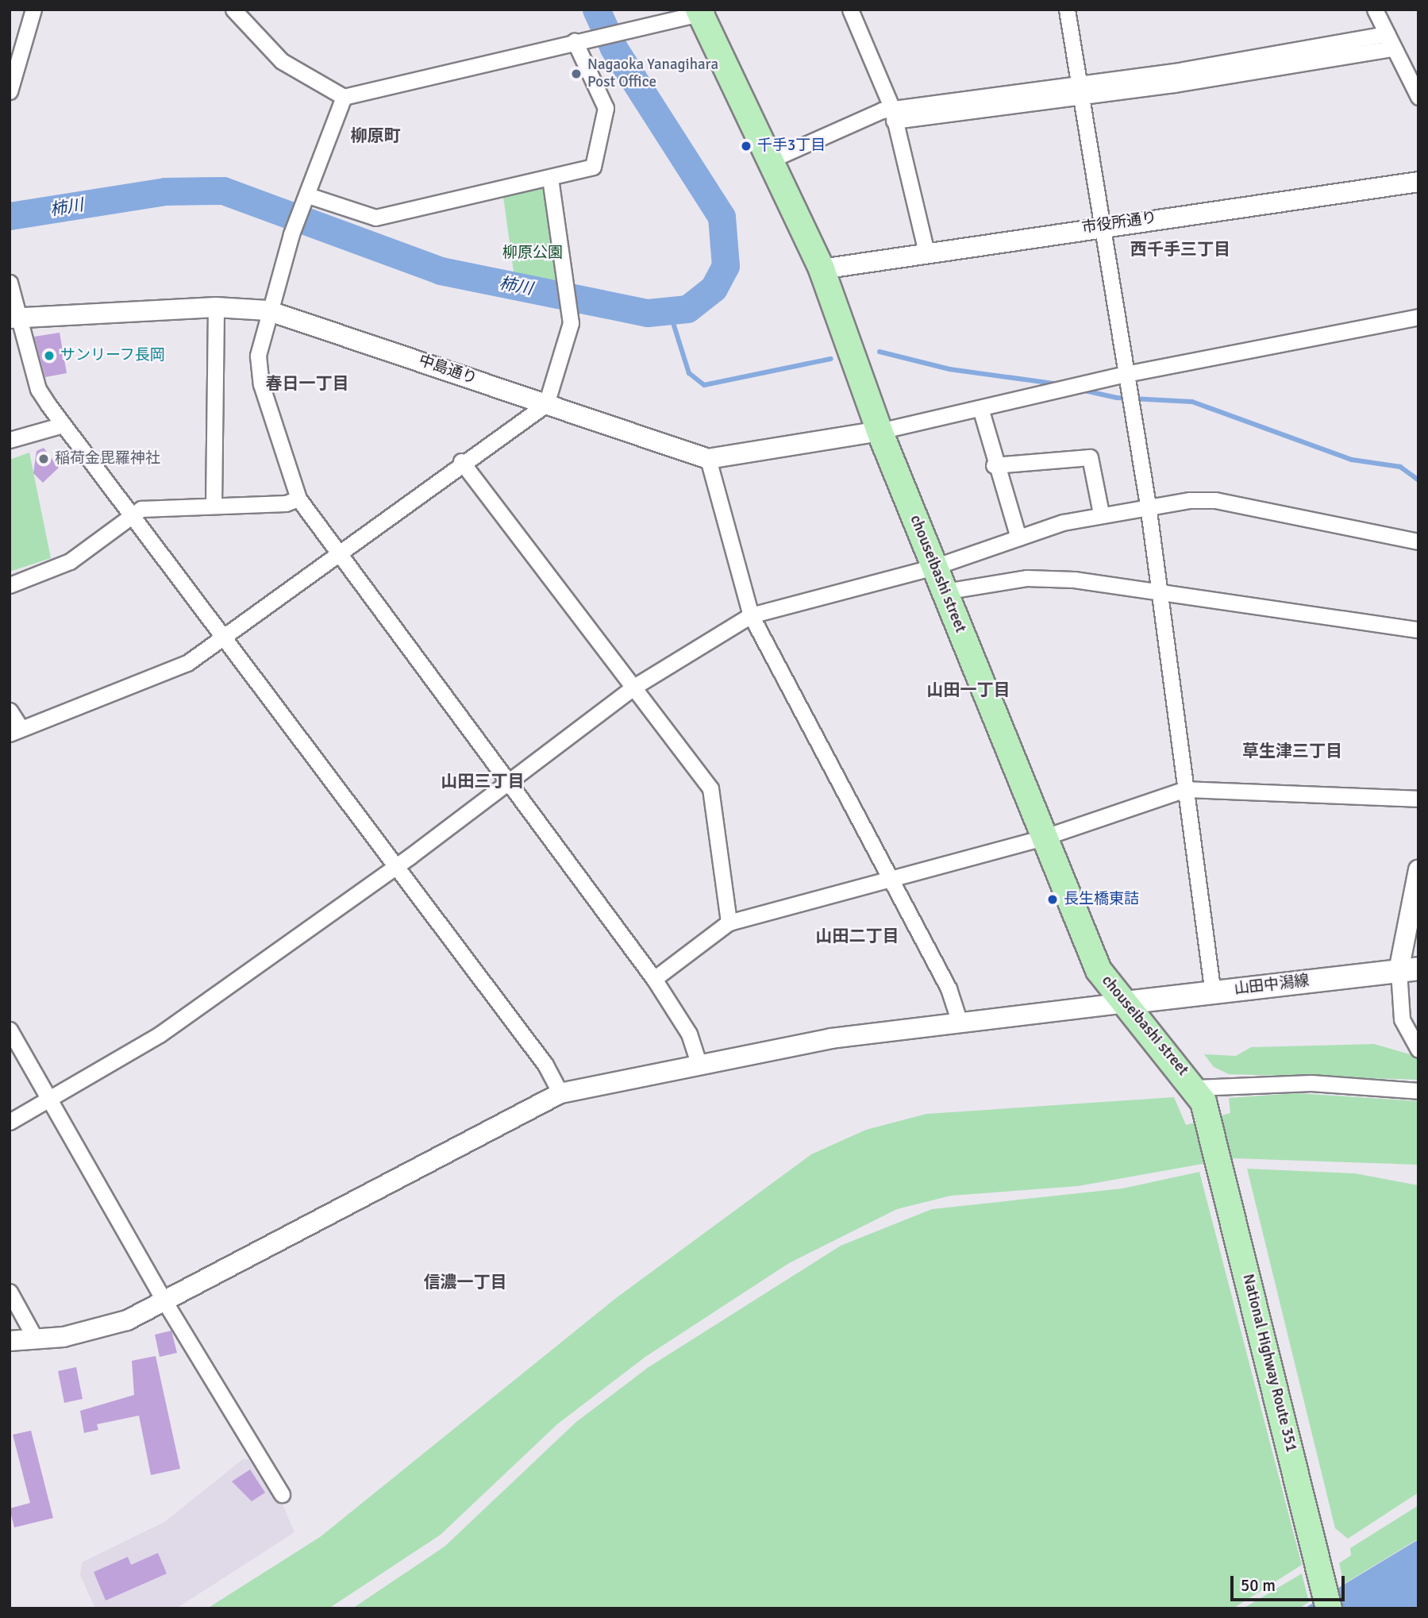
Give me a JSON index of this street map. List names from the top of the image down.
{
  "streets": {
    "highway": ["chouseibashi street", "National Highway Route 351"],
    "main road": ["山田中潟線"],
    "street": ["市役所通り", "中島通り"]
  },
  "crossings": [
    ["市役所通り", "chouseibashi street"],
    ["中島通り", "chouseibashi street"],
    ["chouseibashi street", "山田中潟線"],
    ["chouseibashi street", "National Highway Route 351"]
  ],
  "districts": [
    "柳原町",
    "西千手三丁目",
    "春日一丁目",
    "山田一丁目",
    "草生津三丁目",
    "山田三丁目",
    "山田二丁目",
    "信濃一丁目"
  ],
  "water": ["柿川"],
  "parks": ["柳原公園"],
  "places": [
    "Nagaoka Yanagihara Post Office",
    "千手3丁目",
    "サンリーフ長岡",
    "稲荷金毘羅神社",
    "長生橋東詰"
  ],
  "scale_bar": "50 m"
}
